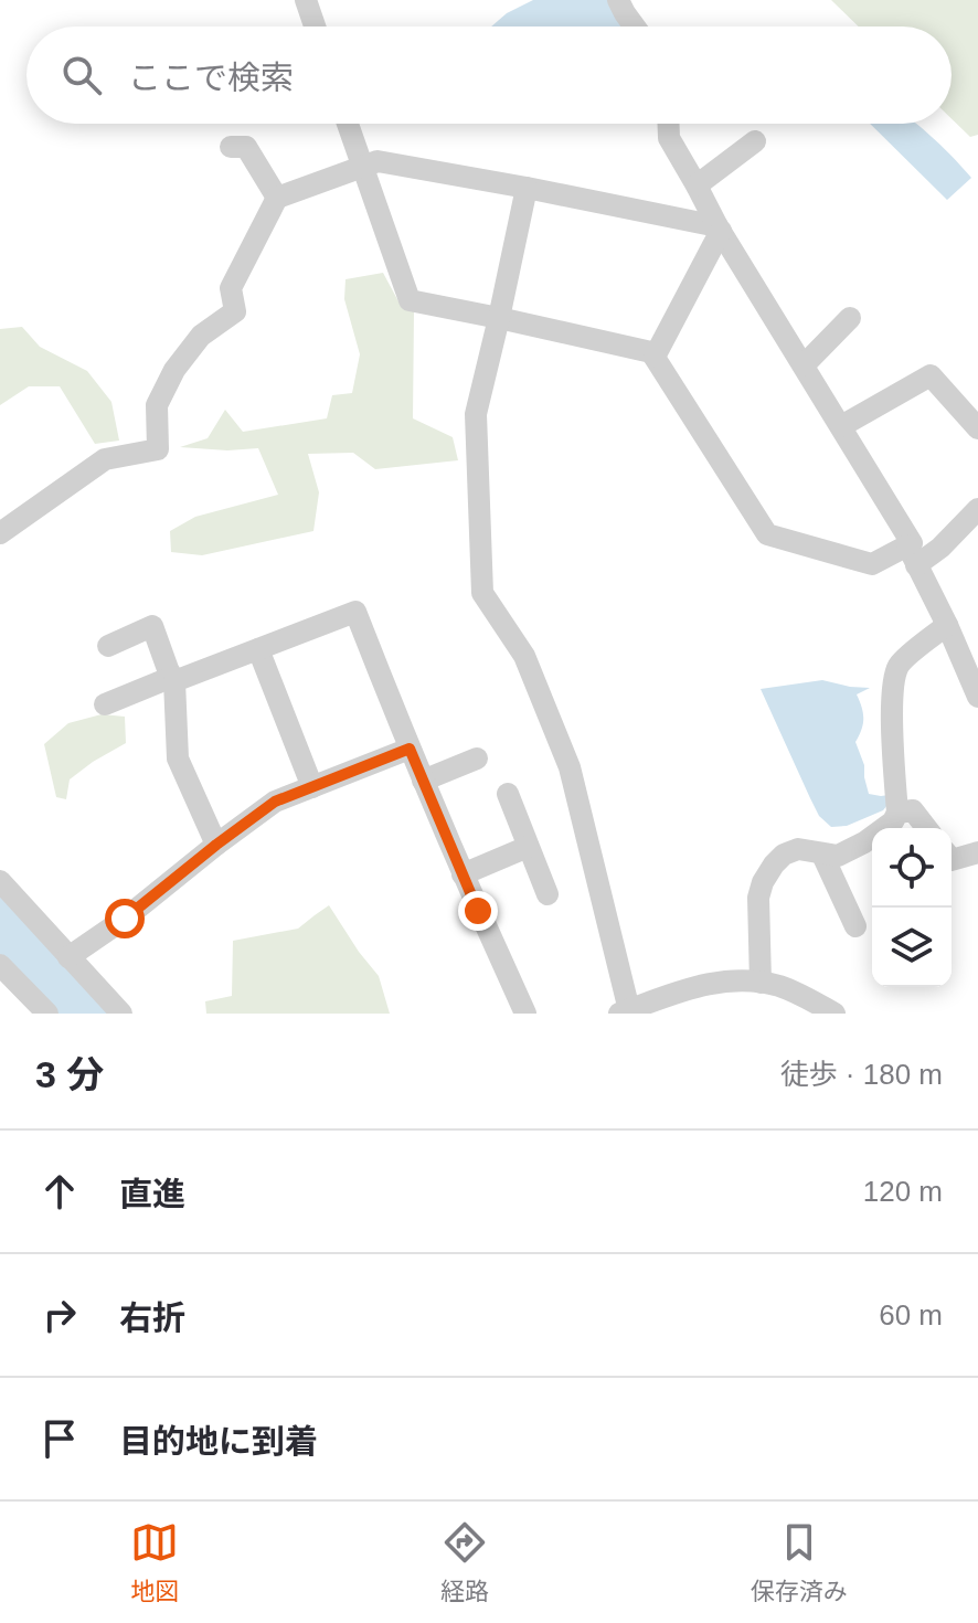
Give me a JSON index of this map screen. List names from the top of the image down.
{
  "page": {
    "search": "ここで検索",
    "heading": ["3 分", "徒歩 · 180 m"],
    "list": [
      ["直進", "120 m"],
      ["右折", "60 m"],
      "目的地に到着"
    ],
    "nav": ["地図", "経路", "保存済み"]
  }
}
